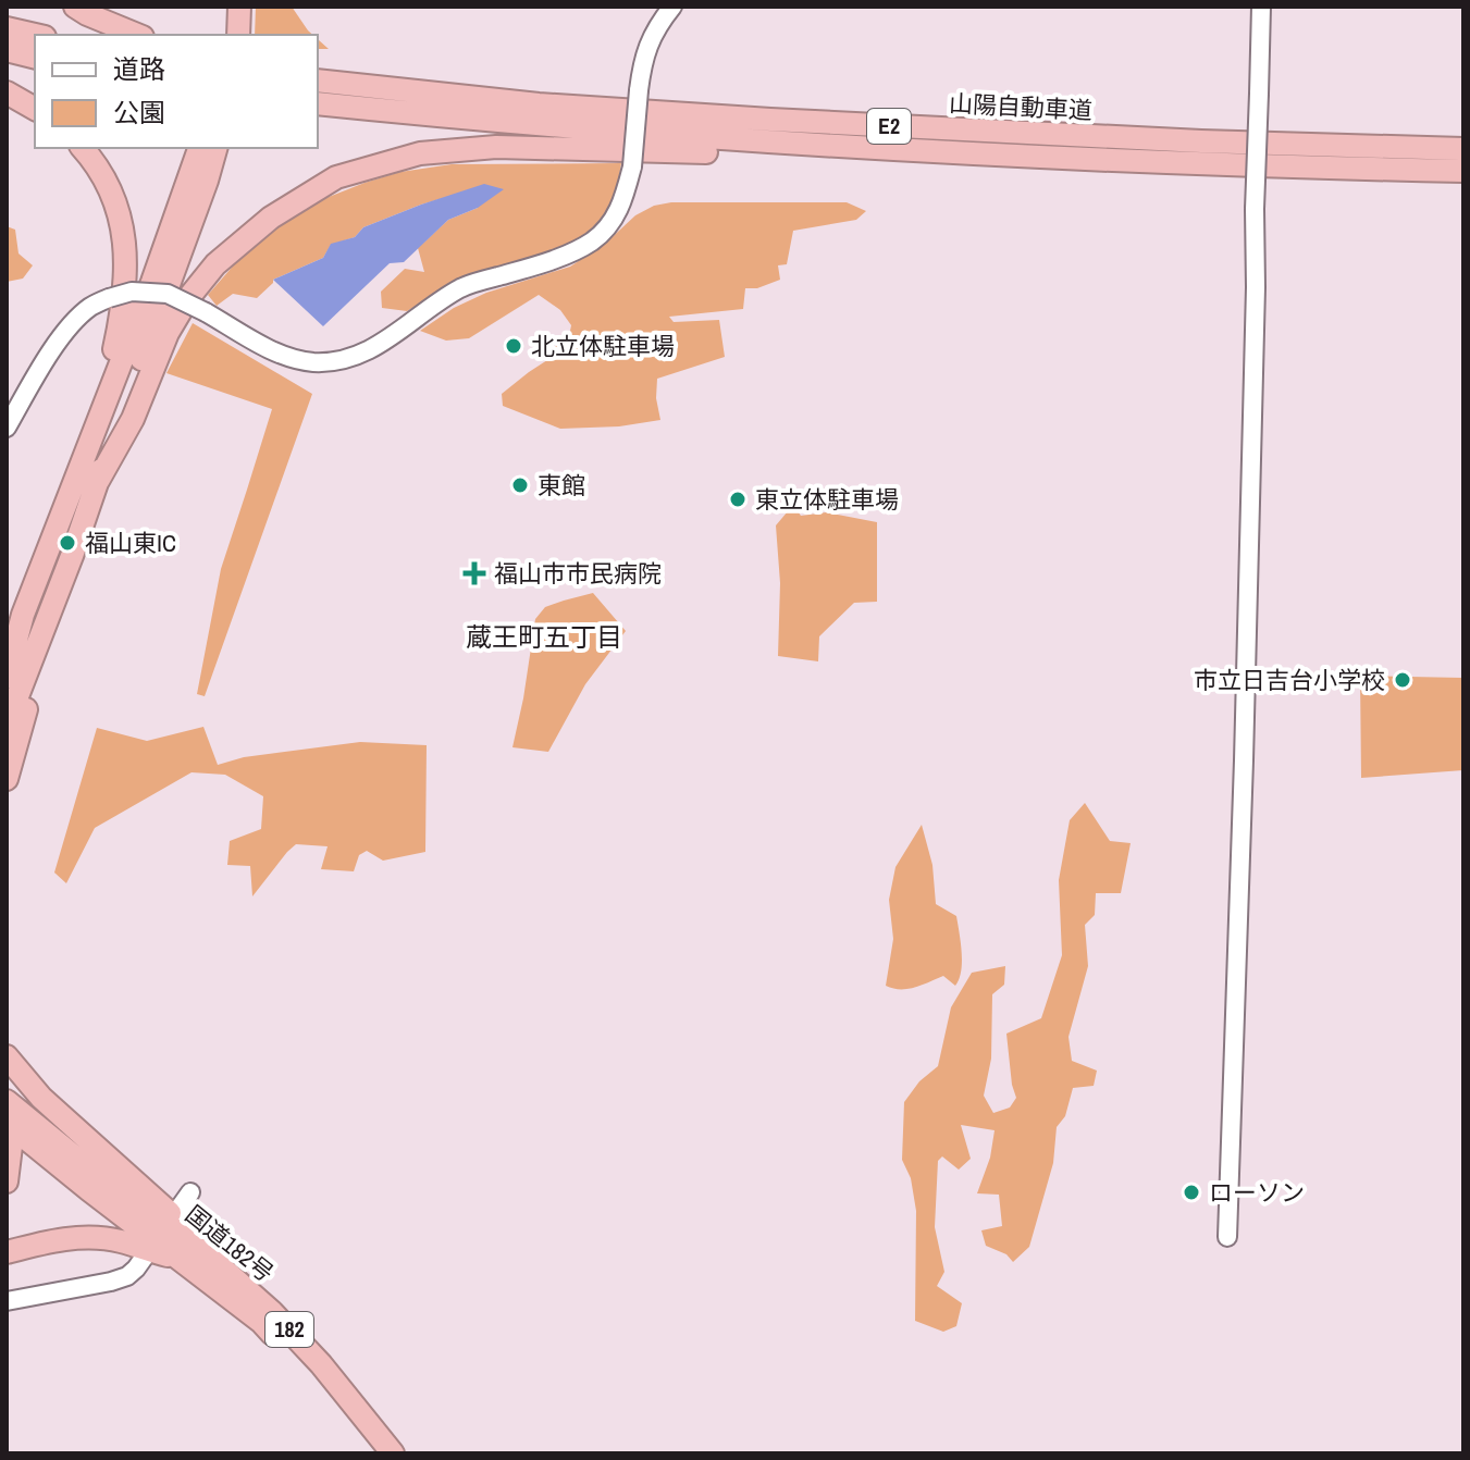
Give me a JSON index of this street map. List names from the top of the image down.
{
  "streets": {
    "highway": [
      "山陽自動車道",
      "E2",
      "国道182号",
      "182"
    ]
  },
  "districts": ["蔵王町五丁目"],
  "places": {
    "other": [
      "北立体駐車場",
      "東館",
      "東立体駐車場",
      "福山東IC",
      "市立日吉台小学校",
      "ローソン"
    ],
    "health": ["福山市市民病院"]
  },
  "legend": ["道路", "公園"]
}
